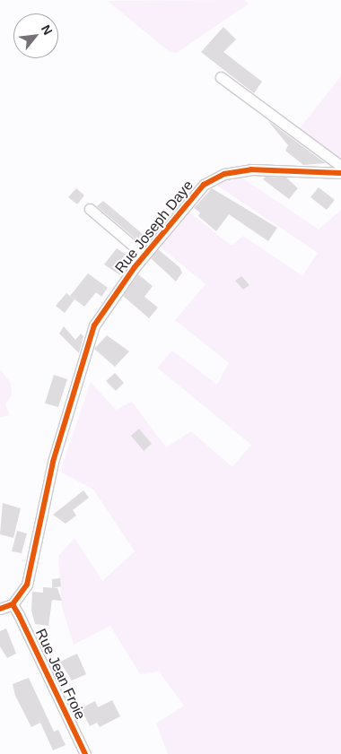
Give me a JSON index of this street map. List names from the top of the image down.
{
  "streets": {
    "street": ["Rue Joseph Daye", "Rue Jean Froie"]
  },
  "crossings": [
    ["Rue Joseph Daye", "Rue Jean Froie"]
  ],
  "north": "top right"
}
